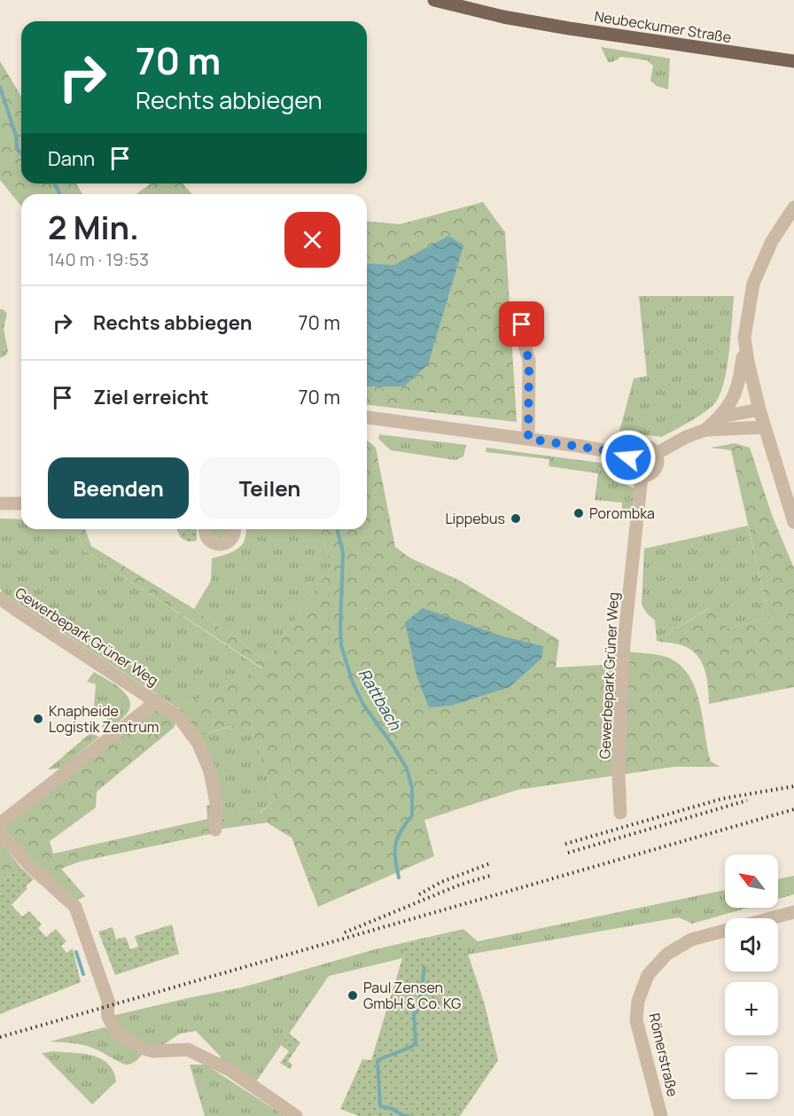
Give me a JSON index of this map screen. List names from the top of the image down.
{
  "streets": {
    "main road": ["Neubeckumer Straße"],
    "street": ["Gewerbepark Grüner Weg", "Römerstraße"]
  },
  "water": ["Rattbach"],
  "places": [
    "Porombka",
    "Lippebus",
    "Knapheide Logistik Zentrum",
    "Paul Zensen GmbH & Co. KG"
  ],
  "north": "top left",
  "page": {
    "turn": ["70 m", "Rechts abbiegen"],
    "then": "Dann",
    "heading": ["2 Min.", "140 m · 19:53"],
    "list": [
      {
        "name": "Rechts abbiegen",
        "value": "70 m"
      },
      {
        "name": "Ziel erreicht",
        "value": "70 m"
      }
    ],
    "buttons": ["Beenden", "Teilen"],
    "map_buttons": ["+", "−"]
  }
}
